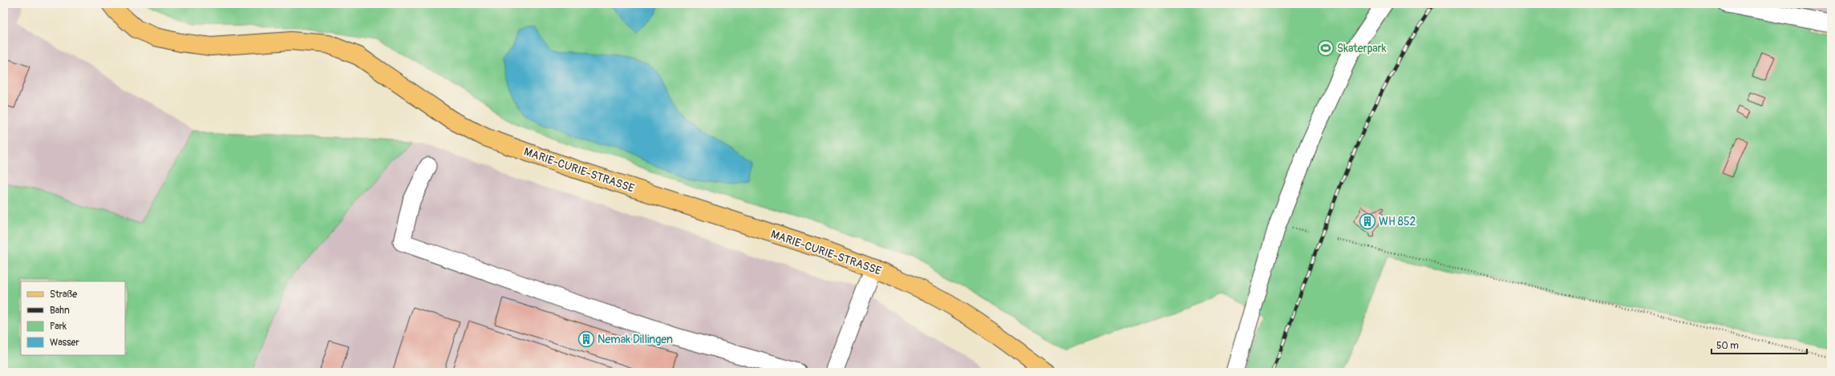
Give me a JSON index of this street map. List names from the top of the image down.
{
  "streets": {
    "main road": ["MARIE-CURIE-STRASSE"]
  },
  "places": {
    "sports": ["Skaterpark"],
    "building": ["WH 852", "Nemak Dillingen"]
  },
  "legend": [
    "Straße",
    "Bahn",
    "Park",
    "Wasser"
  ],
  "scale_bar": "50 m"
}
